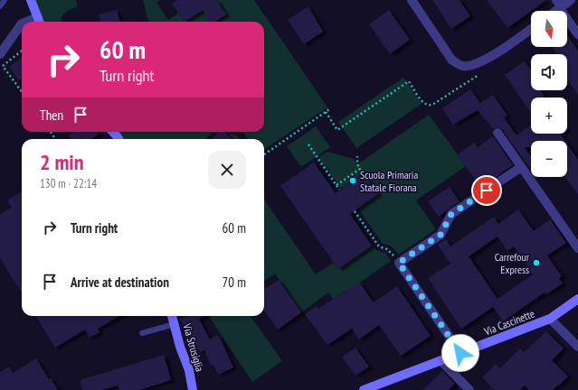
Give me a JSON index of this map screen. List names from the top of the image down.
{
  "streets": {
    "main road": ["Via Cascinette", "Via Strusiglia"]
  },
  "places": ["Scuola Primaria Statale Fiorana", "Carrefour Express"],
  "north": "bottom",
  "page": {
    "map_buttons": ["+", "−"],
    "turn": ["60 m", "Turn right"],
    "then": "Then",
    "heading": ["2 min", "130 m · 22:14"],
    "list": [
      {
        "name": "Turn right",
        "value": "60 m"
      },
      {
        "name": "Arrive at destination",
        "value": "70 m"
      }
    ]
  }
}
